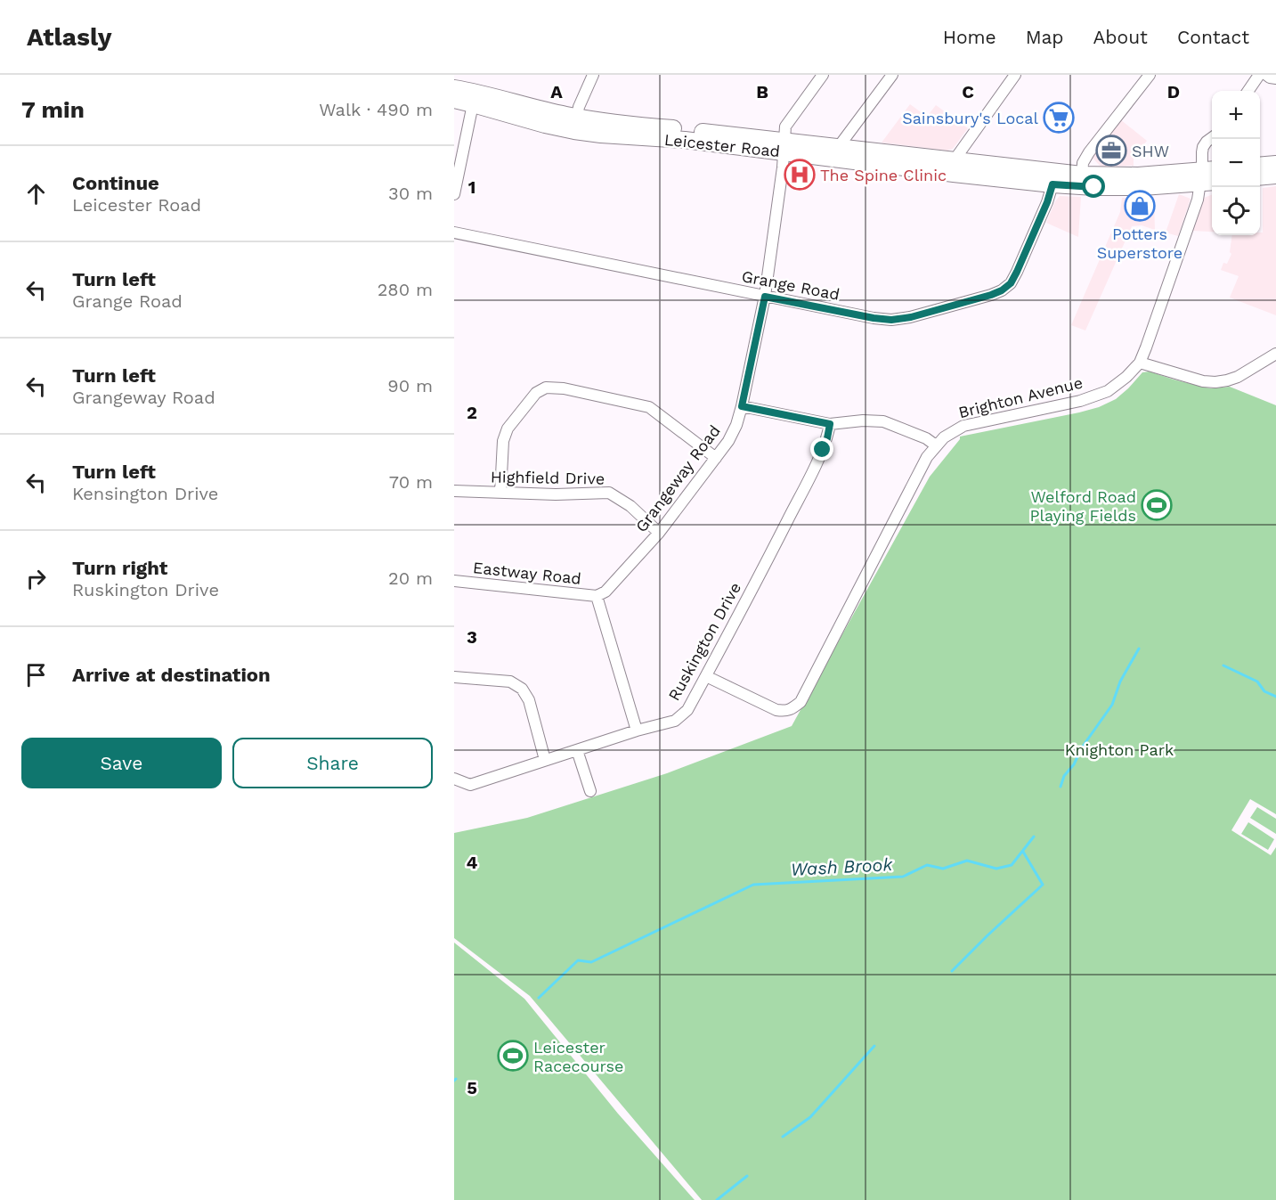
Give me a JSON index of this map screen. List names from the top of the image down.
{
  "streets": {
    "main road": ["Leicester Road"],
    "street": [
      "Grange Road",
      "Brighton Avenue",
      "Highfield Drive",
      "Grangeway Road",
      "Eastway Road",
      "Ruskington Drive"
    ]
  },
  "crossings": [
    ["Leicester Road", "Grange Road"],
    ["Leicester Road", "Brighton Avenue"],
    ["Leicester Road", "Grangeway Road"],
    ["Grange Road", "Grangeway Road"],
    ["Brighton Avenue", "Ruskington Drive"],
    ["Highfield Drive", "Grangeway Road"],
    ["Grangeway Road", "Eastway Road"]
  ],
  "water": ["Wash Brook"],
  "parks": ["Knighton Park"],
  "places": {
    "supermarket": ["Sainsbury's Local"],
    "office": ["SHW"],
    "hospital": ["The Spine Clinic"],
    "shop": ["Potters Superstore"],
    "sports": ["Welford Road Playing Fields", "Leicester Racecourse"]
  },
  "page": {
    "header": "Atlasly",
    "nav": [
      "Home",
      "Map",
      "About",
      "Contact"
    ],
    "heading": ["7 min", "Walk · 490 m"],
    "map_buttons": ["+", "−"],
    "list": [
      ["Continue", "Leicester Road", "30 m"],
      ["Turn left", "Grange Road", "280 m"],
      ["Turn left", "Grangeway Road", "90 m"],
      ["Turn left", "Kensington Drive", "70 m"],
      ["Turn right", "Ruskington Drive", "20 m"],
      "Arrive at destination"
    ],
    "buttons": ["Save", "Share"]
  },
  "grid": {
    "columns": [
      "A",
      "B",
      "C",
      "D"
    ],
    "rows": [
      "1",
      "2",
      "3",
      "4",
      "5"
    ]
  }
}
